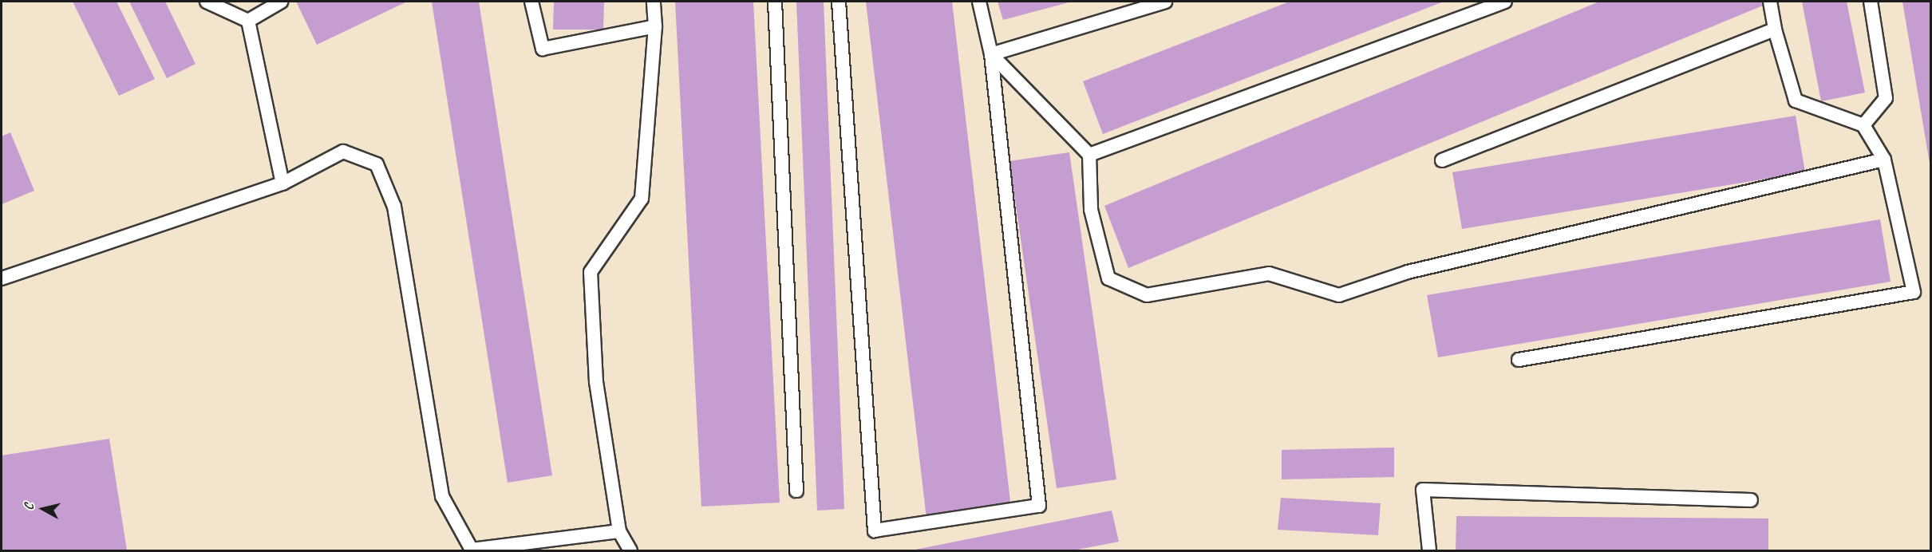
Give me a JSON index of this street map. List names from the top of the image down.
{
  "north": "left"
}
